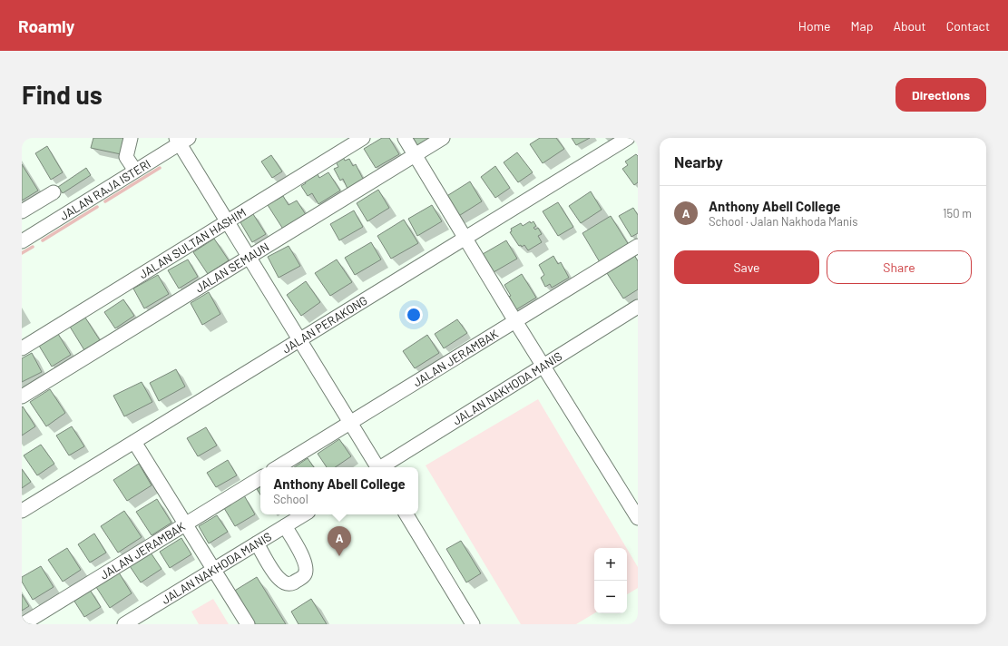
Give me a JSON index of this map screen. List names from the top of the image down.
{
  "streets": {
    "street": [
      "JALAN RAJA ISTERI",
      "JALAN SULTAN HASHIM",
      "JALAN SEMAUN",
      "JALAN PERAKONG",
      "JALAN JERAMBAK",
      "JALAN NAKHODA MANIS"
    ]
  },
  "page": {
    "header": "Roamly",
    "nav": [
      "Home",
      "Map",
      "About",
      "Contact"
    ],
    "buttons": [
      "Directions",
      ["Save", "Share"]
    ],
    "title": "Find us",
    "heading": "Nearby",
    "list": [
      {
        "mark": "A",
        "name": "Anthony Abell College",
        "note": "School · Jalan Nakhoda Manis",
        "value": "150 m"
      }
    ],
    "popup": ["Anthony Abell College", "School"],
    "pins": "A",
    "map_buttons": ["+", "−"]
  }
}
